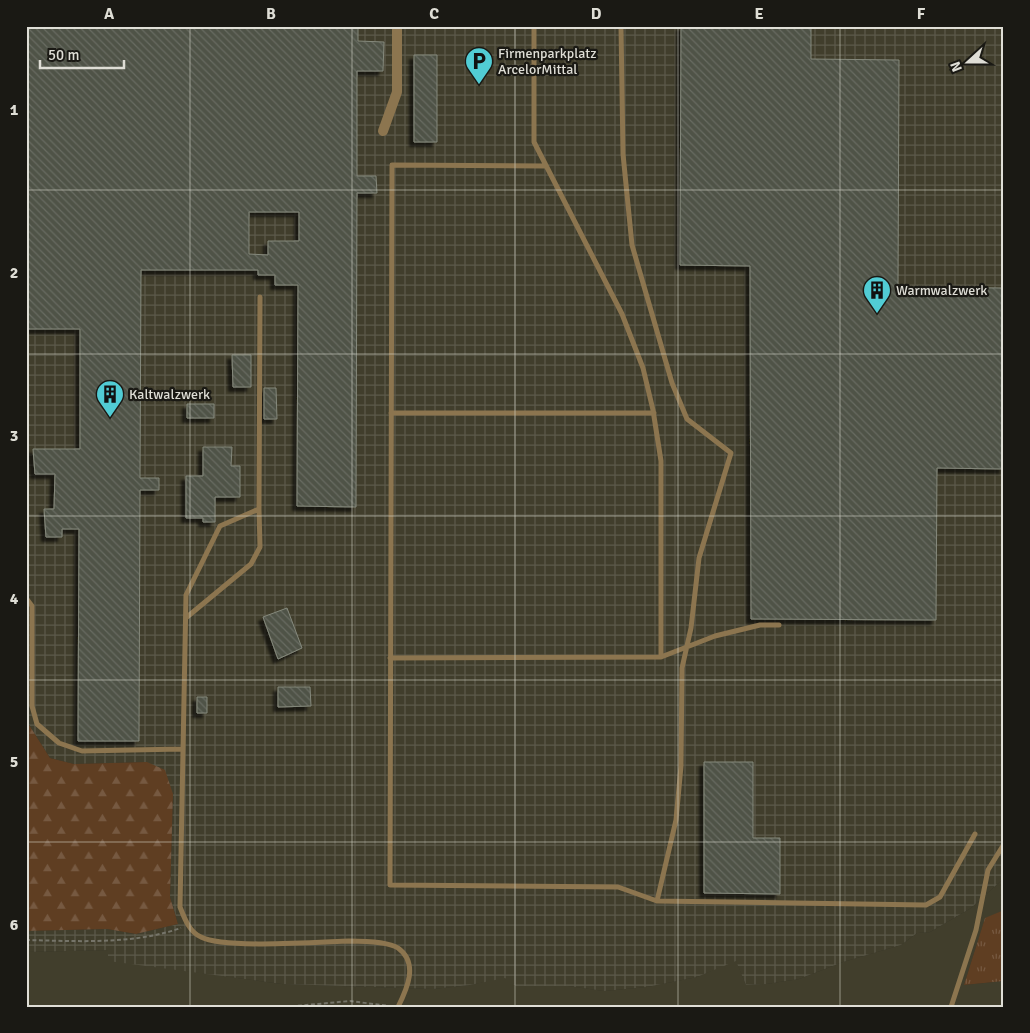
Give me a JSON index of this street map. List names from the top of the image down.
{
  "places": {
    "parking": ["Firmenparkplatz ArcelorMittal"],
    "building": ["Warmwalzwerk", "Kaltwalzwerk"]
  },
  "scale_bar": "50 m",
  "north": "left",
  "grid": {
    "columns": [
      "A",
      "B",
      "C",
      "D",
      "E",
      "F"
    ],
    "rows": [
      "1",
      "2",
      "3",
      "4",
      "5",
      "6"
    ]
  }
}
